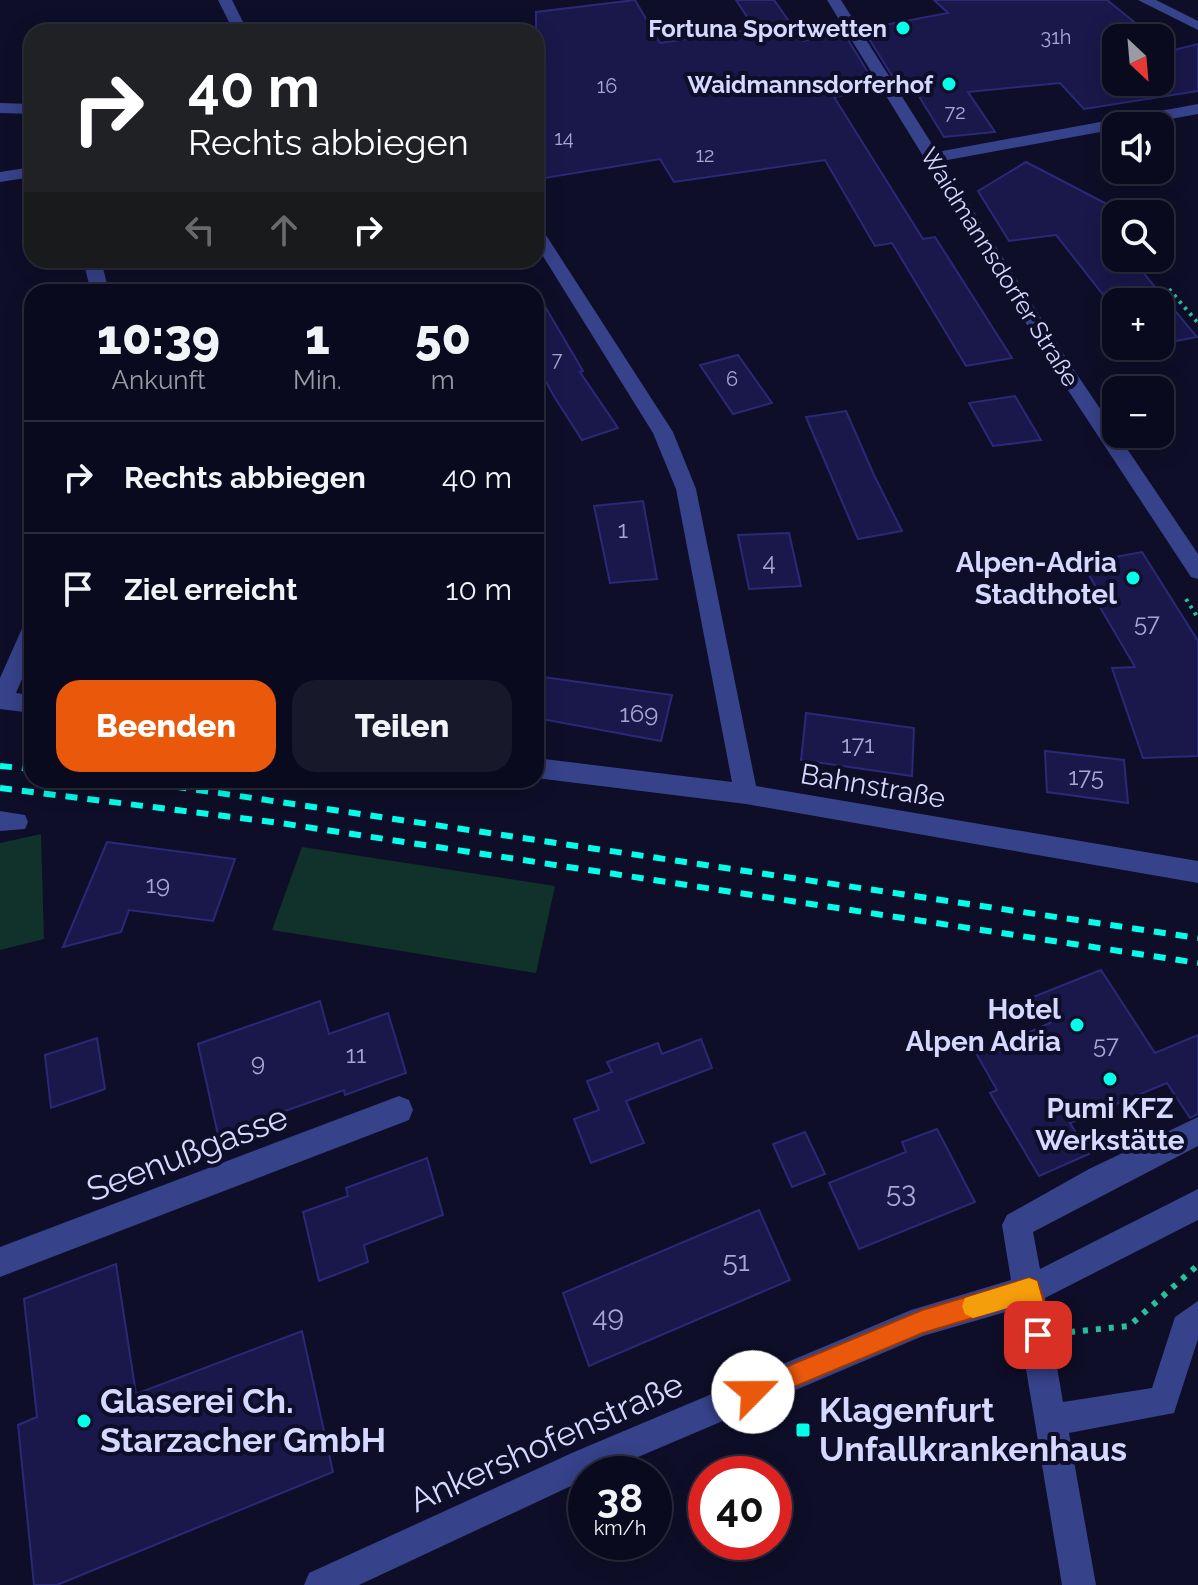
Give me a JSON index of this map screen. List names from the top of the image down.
{
  "streets": {
    "street": [
      "Waidmannsdorfer Straße",
      "Bahnstraße",
      "Seenußgasse",
      "Ankershofenstraße"
    ]
  },
  "places": {
    "other": [
      "Fortuna Sportwetten",
      "Waidmannsdorferhof",
      "Alpen-Adria Stadthotel",
      "Hotel Alpen Adria",
      "Pumi KFZ Werkstätte",
      "Glaserei Ch. Starzacher GmbH"
    ],
    "transit": ["Klagenfurt Unfallkrankenhaus"]
  },
  "house_numbers": [
    "31h",
    "16",
    "72",
    "14",
    "12",
    "7",
    "6",
    "1",
    "4",
    "57",
    "169",
    "171",
    "175",
    "19",
    "57",
    "11",
    "9",
    "53",
    "51",
    "49"
  ],
  "north": "bottom right",
  "page": {
    "map_buttons": ["+", "−"],
    "turn": ["40 m", "Rechts abbiegen"],
    "eta": [
      "10:39",
      "Ankunft",
      "1",
      "Min.",
      "50",
      "m"
    ],
    "list": [
      {
        "name": "Rechts abbiegen",
        "value": "40 m"
      },
      {
        "name": "Ziel erreicht",
        "value": "10 m"
      }
    ],
    "buttons": ["Beenden", "Teilen"],
    "speed": "38 km/h",
    "limit": "40"
  }
}
